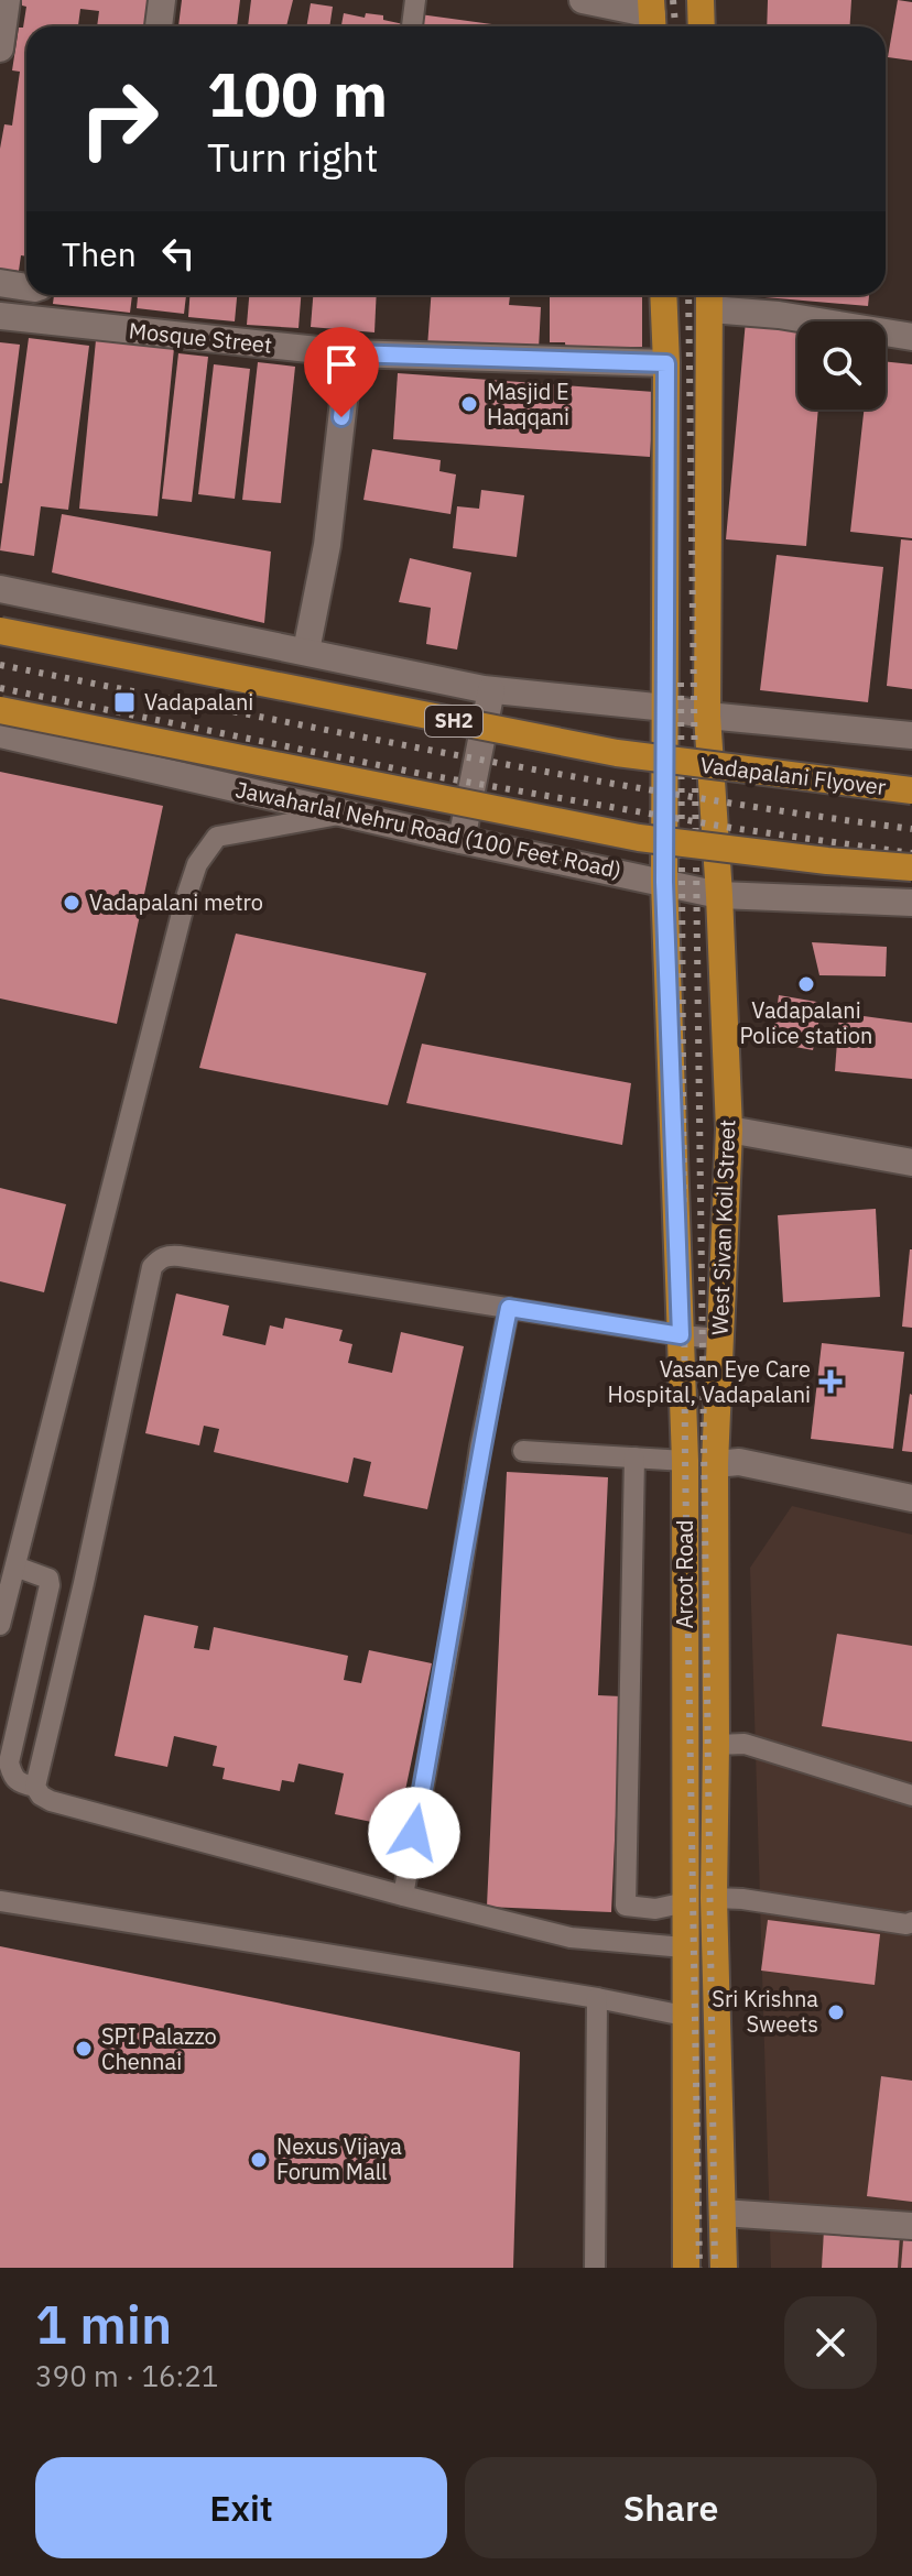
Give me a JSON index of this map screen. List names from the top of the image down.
{
  "streets": {
    "main road": [
      "SH2",
      "Vadapalani Flyover",
      "West Sivan Koil Street",
      "Arcot Road"
    ],
    "street": ["Mosque Street", "Jawaharlal Nehru Road (100 Feet Road)"]
  },
  "crossings": [
    ["Mosque Street", "Arcot Road"],
    ["Jawaharlal Nehru Road (100 Feet Road)", "West Sivan Koil Street"],
    ["Jawaharlal Nehru Road (100 Feet Road)", "Arcot Road"],
    ["West Sivan Koil Street", "Arcot Road"]
  ],
  "places": {
    "other": [
      "Masjid E Haqqani",
      "Vadapalani metro",
      "Vadapalani Police station",
      "Sri Krishna Sweets",
      "SPI Palazzo Chennai",
      "Nexus Vijaya Forum Mall"
    ],
    "transit": ["Vadapalani"],
    "health": ["Vasan Eye Care Hospital, Vadapalani"]
  },
  "page": {
    "turn": ["100 m", "Turn right"],
    "then": "Then",
    "heading": ["1 min", "390 m · 16:21"],
    "buttons": ["Exit", "Share"]
  }
}
